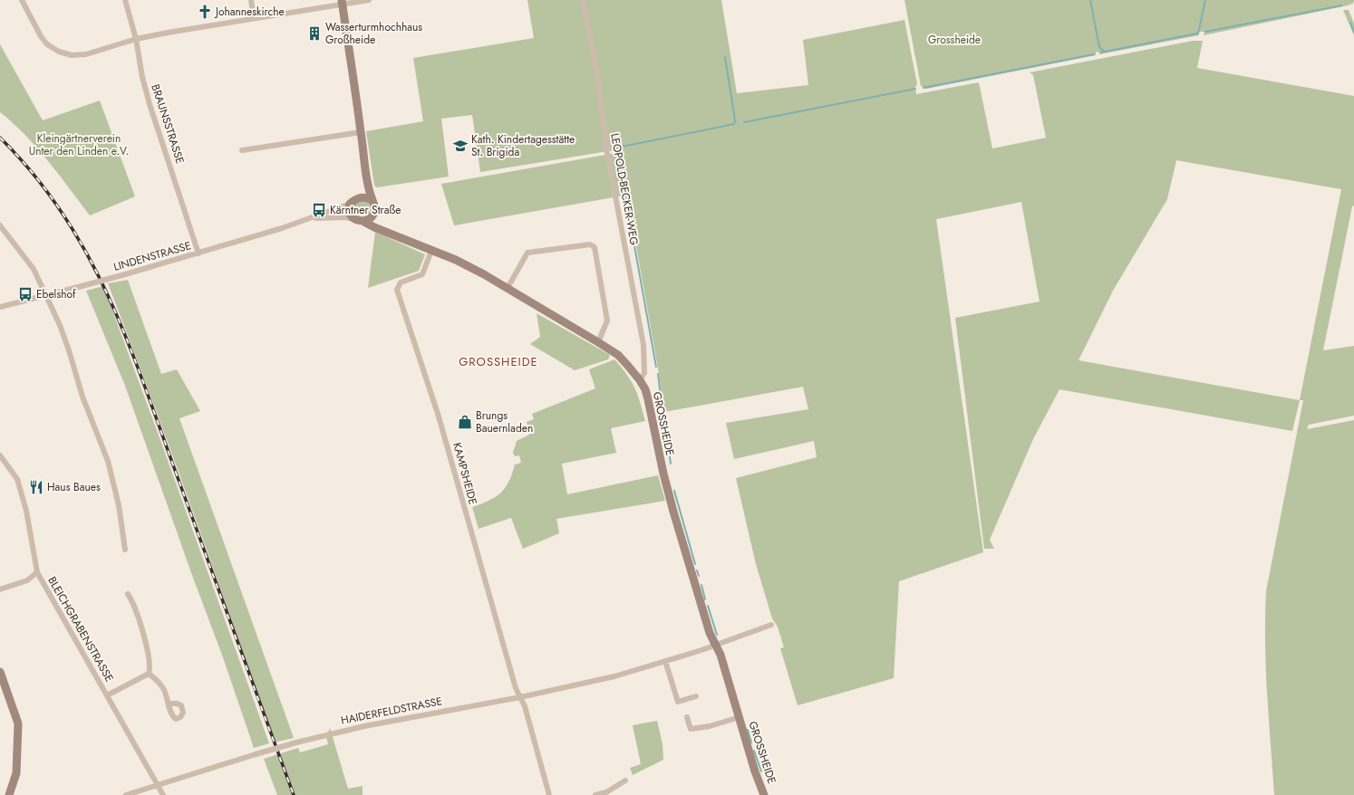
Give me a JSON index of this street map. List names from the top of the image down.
{
  "streets": {
    "street": [
      "BRAUNSSTRASSE",
      "LEOPOLD-BECKER-WEG",
      "LINDENSTRASSE",
      "GROSSHEIDE",
      "KAMPSHEIDE",
      "BLEICHGRABENSTRASSE",
      "HAIDERFELDSTRASSE"
    ]
  },
  "crossings": [
    ["BRAUNSSTRASSE", "LINDENSTRASSE"],
    ["LEOPOLD-BECKER-WEG", "GROSSHEIDE"],
    ["LINDENSTRASSE", "GROSSHEIDE"],
    ["GROSSHEIDE", "KAMPSHEIDE"],
    ["GROSSHEIDE", "HAIDERFELDSTRASSE"],
    ["KAMPSHEIDE", "HAIDERFELDSTRASSE"],
    ["BLEICHGRABENSTRASSE", "HAIDERFELDSTRASSE"]
  ],
  "districts": ["GROSSHEIDE"],
  "parks": ["Grossheide", "Kleingärtnerverein Unter den Linden e.V."],
  "places": {
    "church": ["Johanneskirche"],
    "building": ["Wasserturmhochhaus Großheide"],
    "school or university": ["Kath. Kindertagesstätte St. Brigida"],
    "bus stop": ["Kärntner Straße", "Ebelshof"],
    "shop": ["Brungs Bauernladen"],
    "restaurant": ["Haus Baues"]
  }
}
